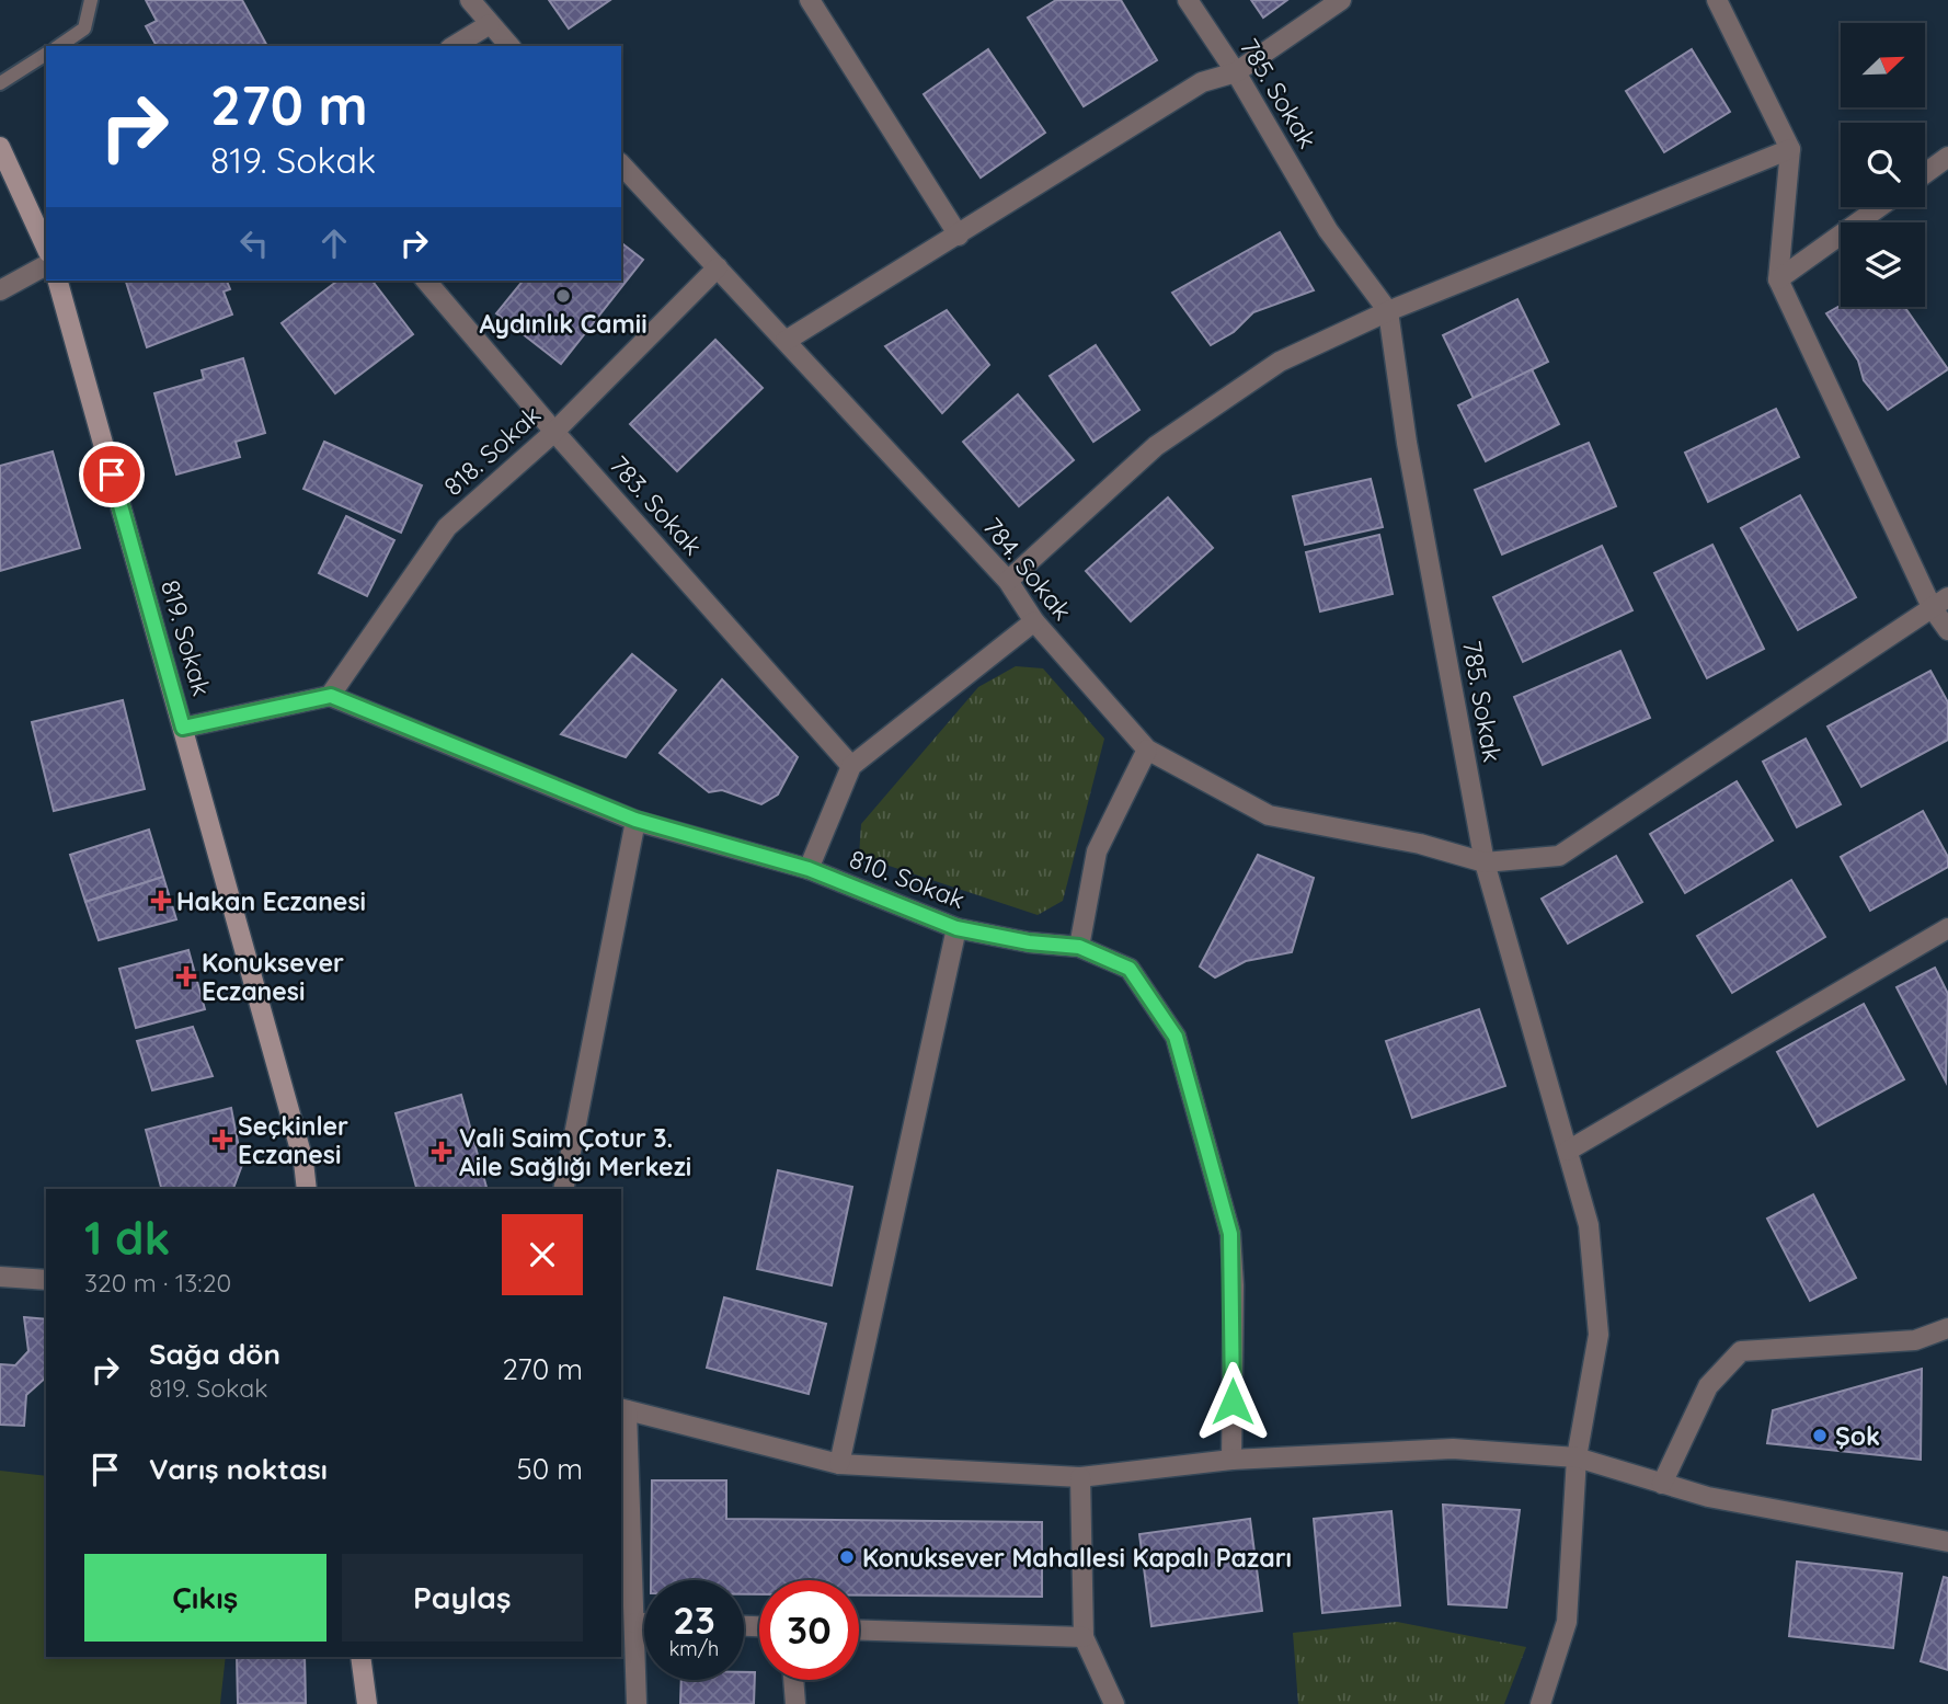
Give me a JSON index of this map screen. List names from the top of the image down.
{
  "streets": {
    "street": [
      "785. Sokak",
      "818. Sokak",
      "783. Sokak",
      "784. Sokak",
      "819. Sokak",
      "810. Sokak"
    ]
  },
  "crossings": [
    ["785. Sokak", "784. Sokak"],
    ["818. Sokak", "783. Sokak"],
    ["818. Sokak", "784. Sokak"],
    ["818. Sokak", "810. Sokak"]
  ],
  "places": {
    "other": ["Aydınlık Camii", "Şok", "Konuksever Mahallesi Kapalı Pazarı"],
    "health": [
      "Hakan Eczanesi",
      "Konuksever Eczanesi",
      "Seçkinler Eczanesi",
      "Vali Saim Çotur 3. Aile Sağlığı Merkezi"
    ]
  },
  "north": "top right",
  "page": {
    "turn": ["270 m", "819. Sokak"],
    "heading": ["1 dk", "320 m · 13:20"],
    "list": [
      {
        "name": "Sağa dön",
        "note": "819. Sokak",
        "value": "270 m"
      },
      {
        "name": "Varış noktası",
        "value": "50 m"
      }
    ],
    "buttons": ["Çıkış", "Paylaş"],
    "speed": "23 km/h",
    "limit": "30"
  }
}
